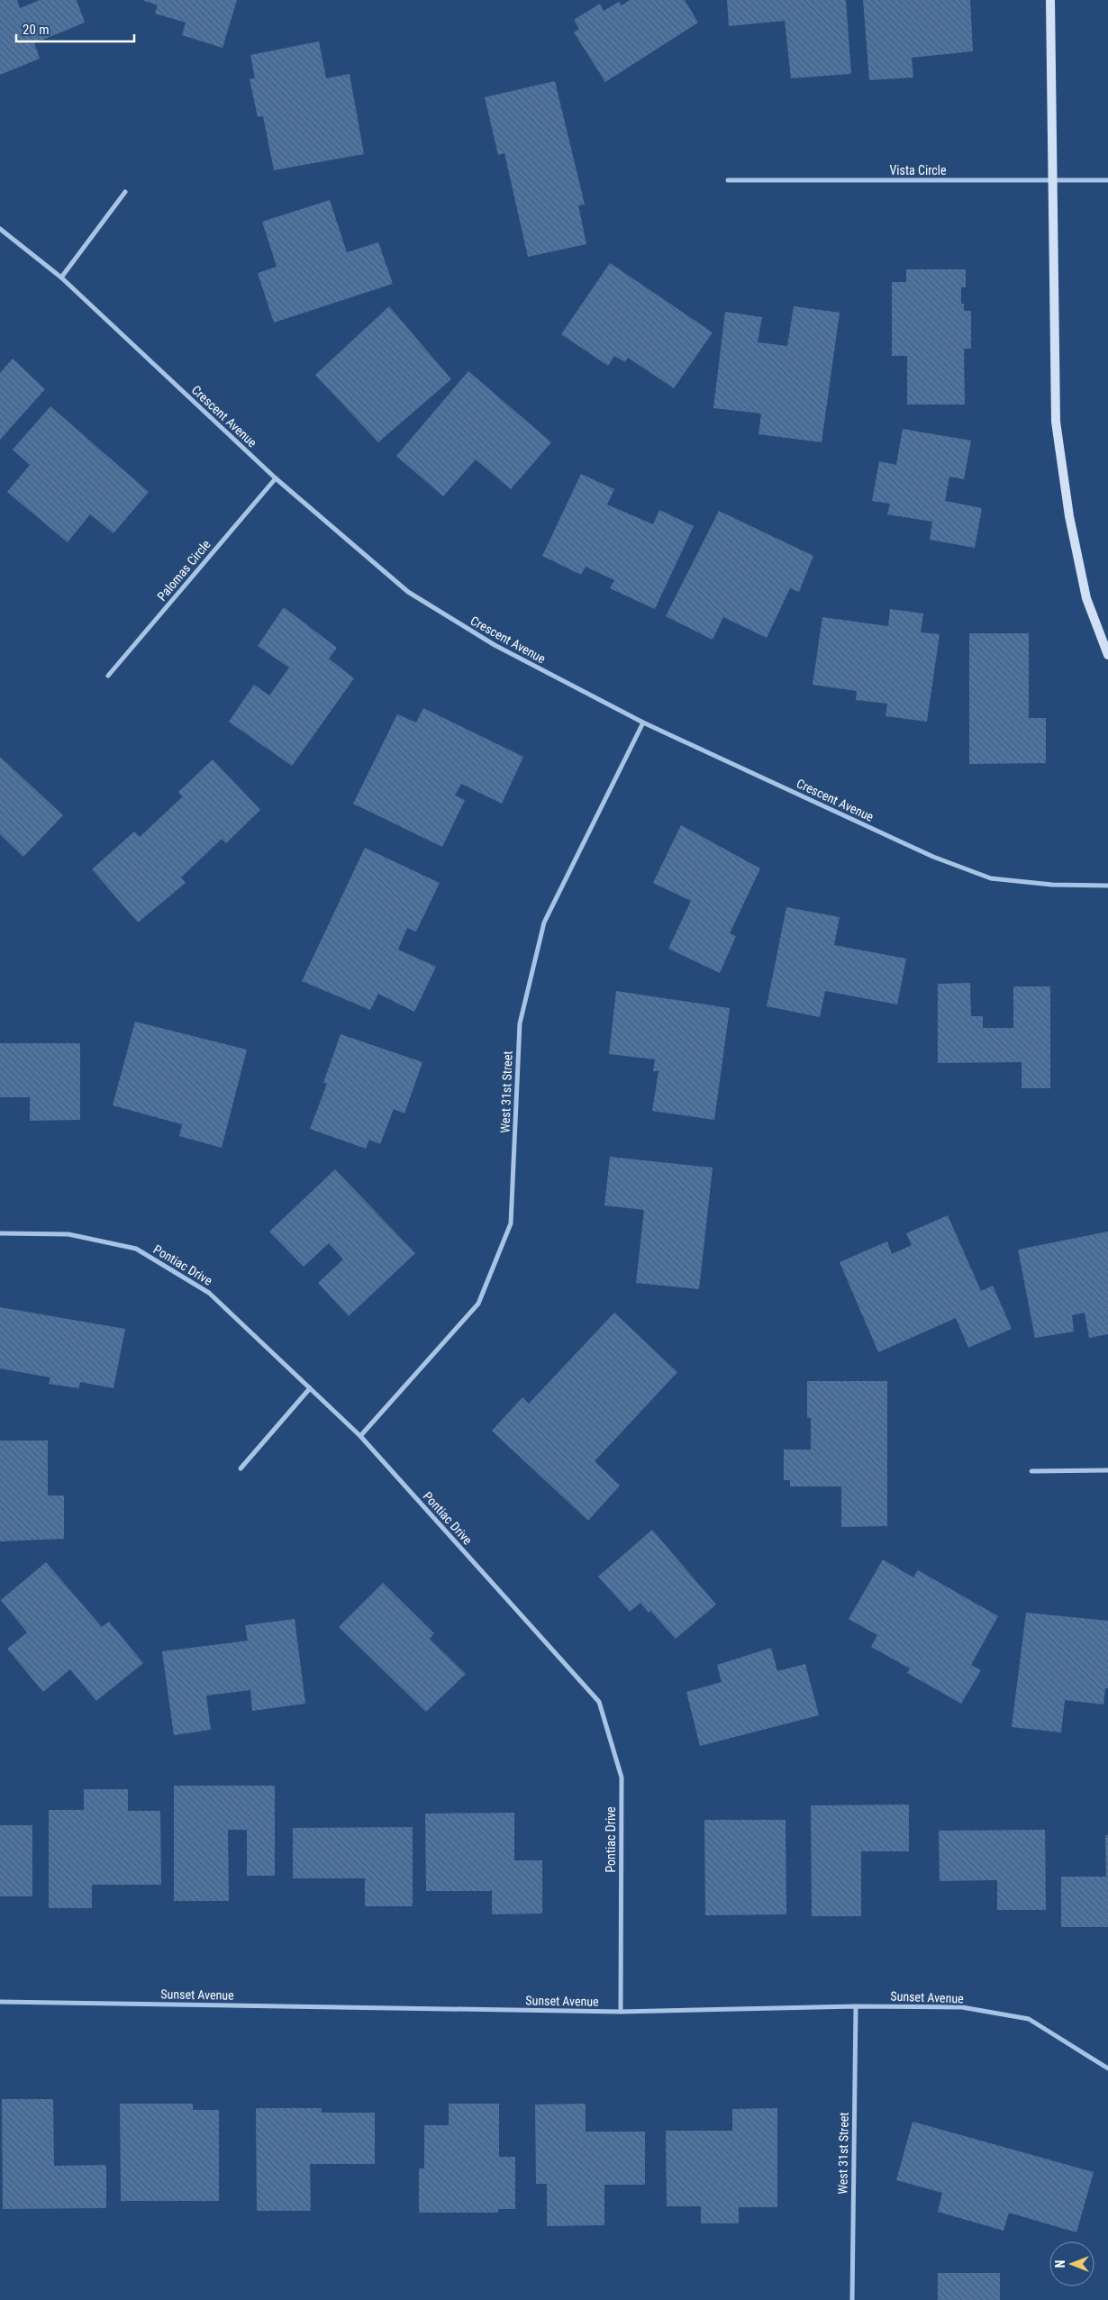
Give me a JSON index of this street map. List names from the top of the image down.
{
  "streets": {
    "street": [
      "Vista Circle",
      "Crescent Avenue",
      "Palomas Circle",
      "West 31st Street",
      "Pontiac Drive",
      "Sunset Avenue"
    ]
  },
  "crossings": [
    ["Crescent Avenue", "Palomas Circle"],
    ["Crescent Avenue", "West 31st Street"],
    ["West 31st Street", "Pontiac Drive"],
    ["West 31st Street", "Sunset Avenue"],
    ["Pontiac Drive", "Sunset Avenue"]
  ],
  "scale_bar": "20 m",
  "north": "left"
}
